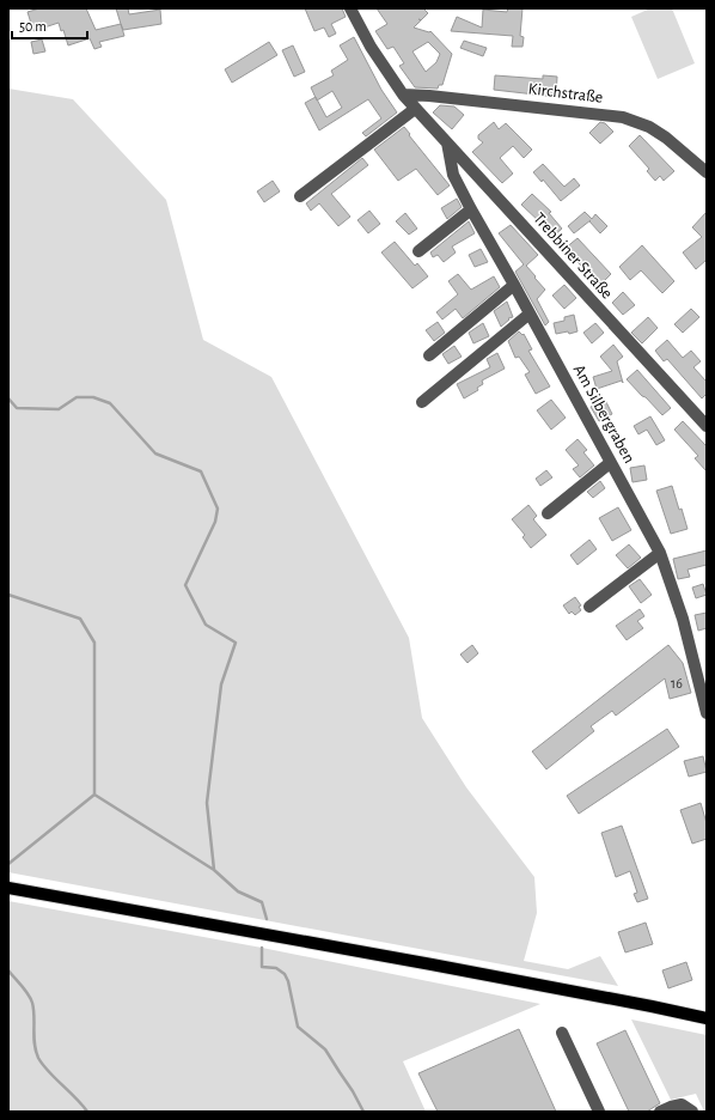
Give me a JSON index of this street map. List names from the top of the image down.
{
  "streets": {
    "street": ["Kirchstraße", "Trebbiner Straße", "Am Silbergraben"]
  },
  "crossings": [
    ["Kirchstraße", "Trebbiner Straße"],
    ["Trebbiner Straße", "Am Silbergraben"]
  ],
  "house_numbers": ["16"],
  "scale_bar": "50 m"
}
